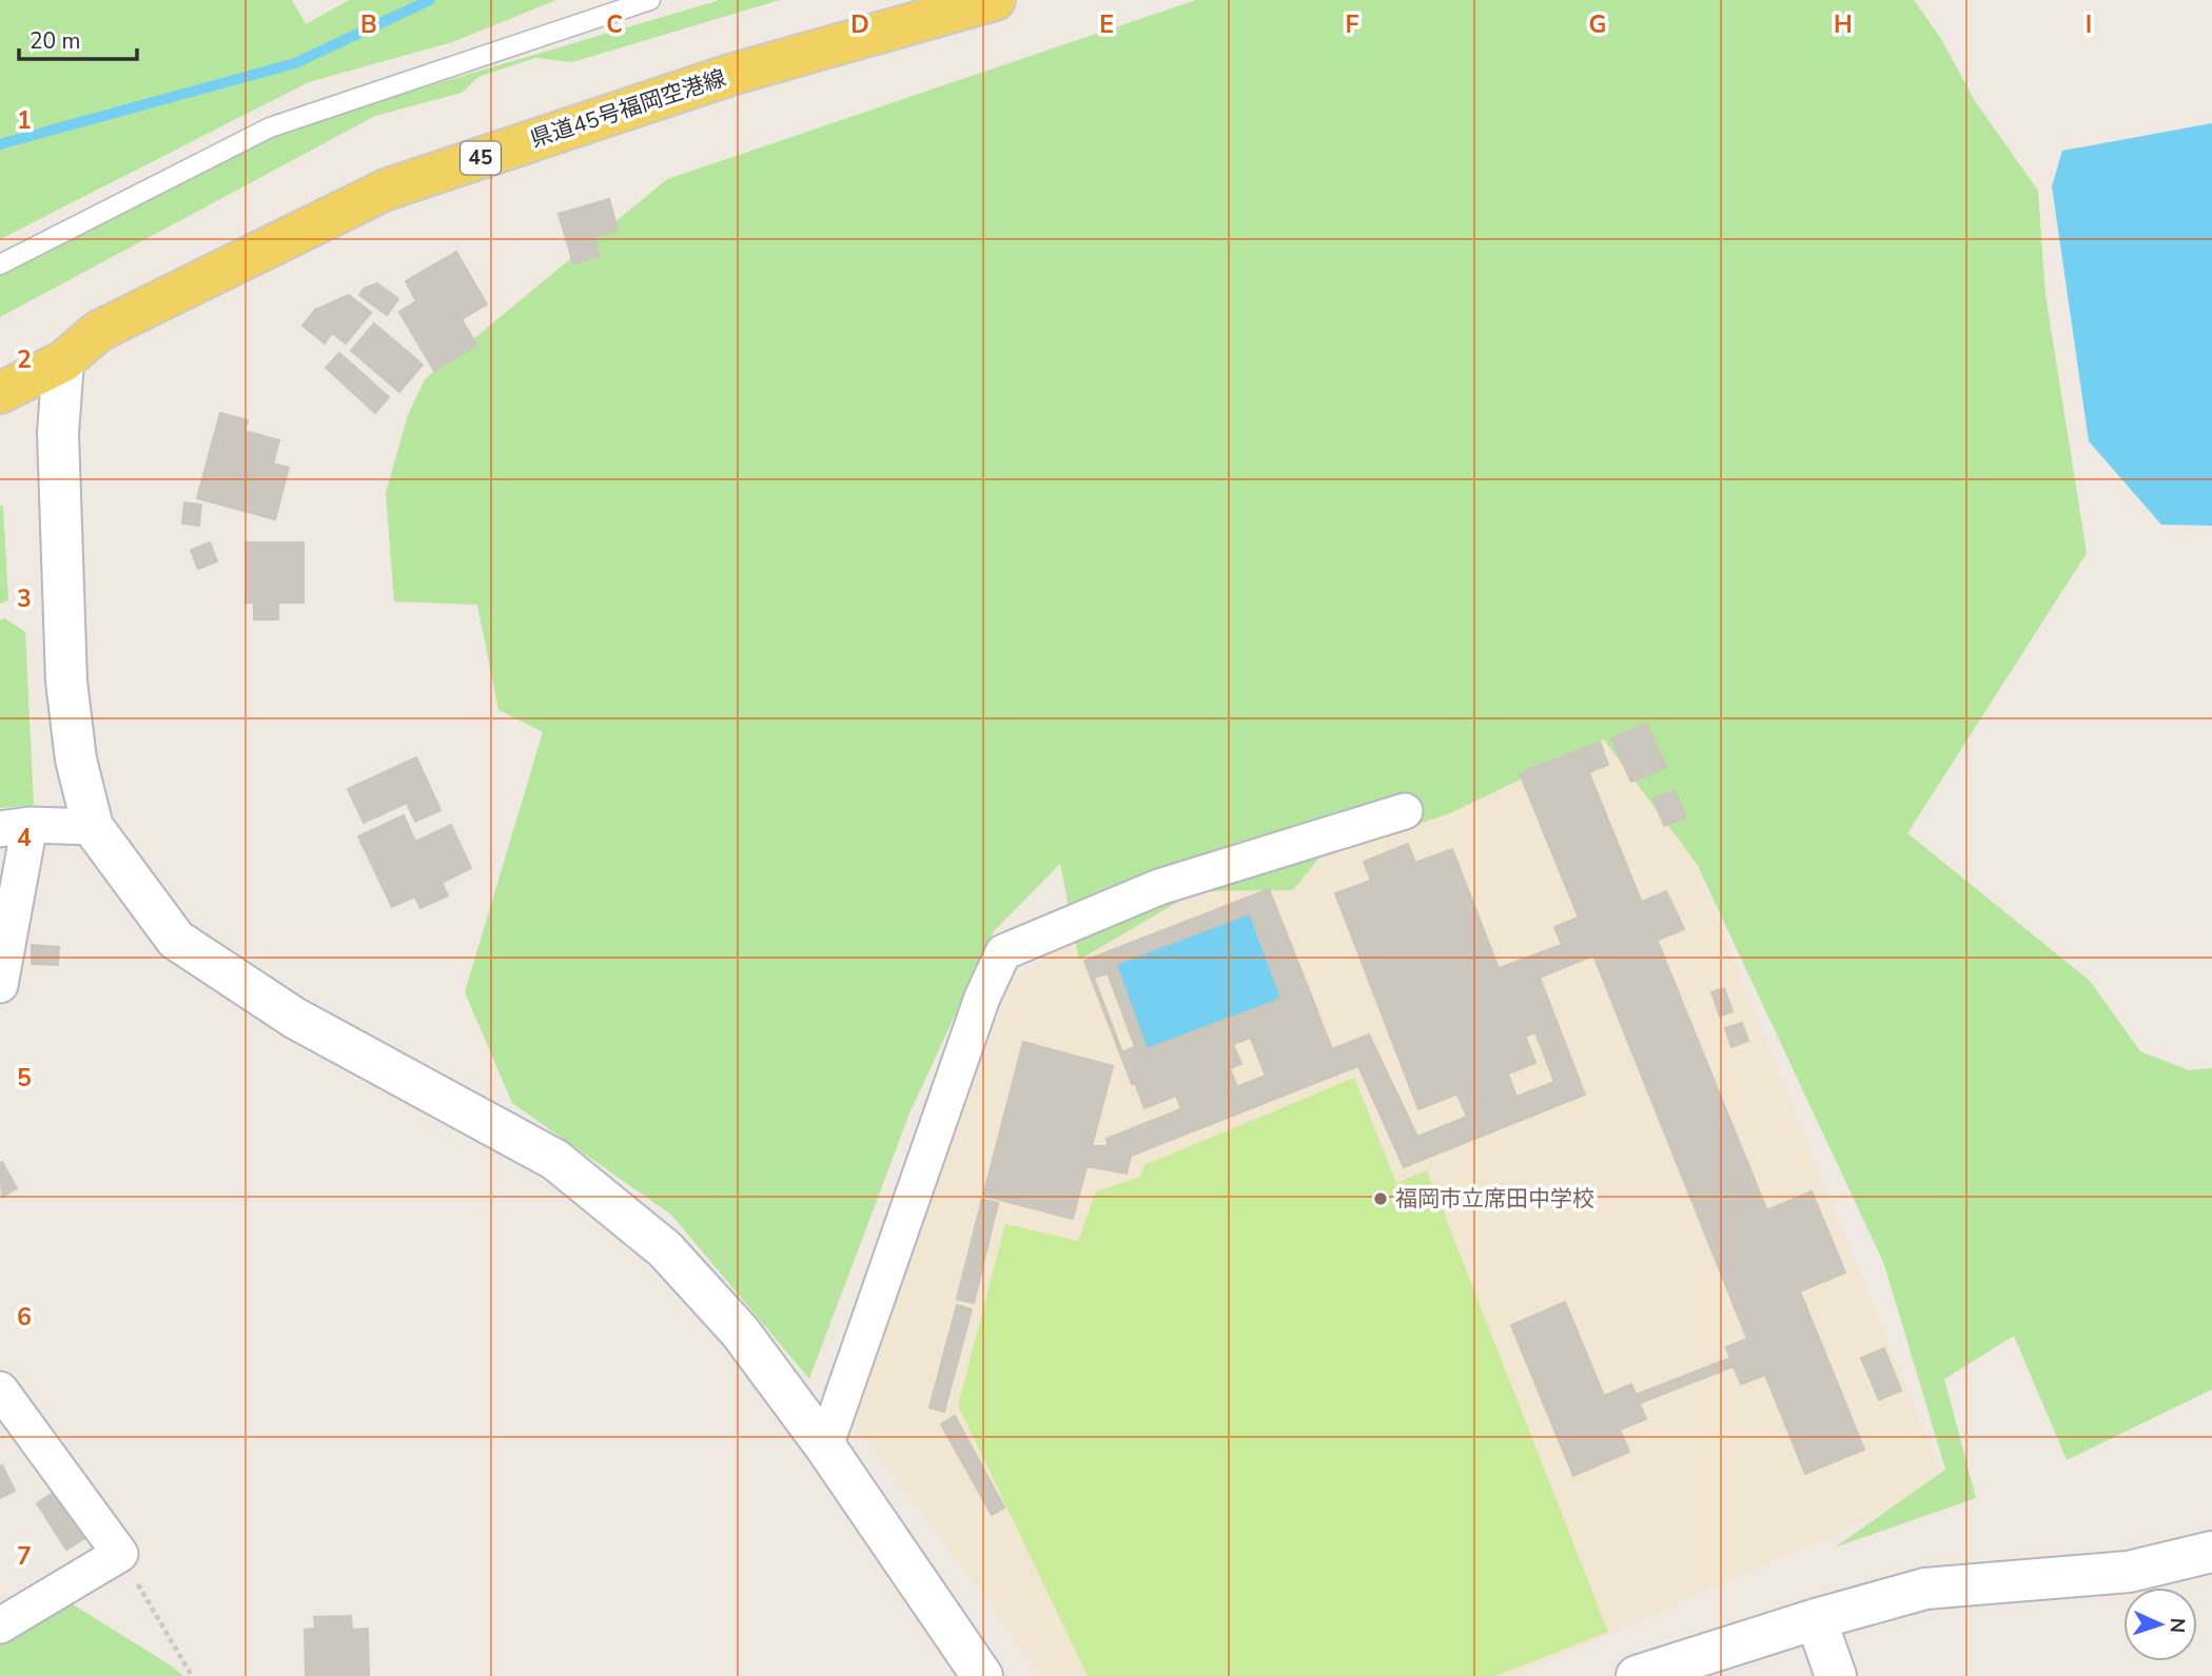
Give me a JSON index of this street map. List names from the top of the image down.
{
  "streets": {
    "main road": ["県道45号福岡空港線", "45"]
  },
  "places": ["福岡市立席田中学校"],
  "scale_bar": "20 m",
  "north": "right",
  "grid": {
    "columns": [
      "B",
      "C",
      "D",
      "E",
      "F",
      "G",
      "H",
      "I"
    ],
    "rows": [
      "1",
      "2",
      "3",
      "4",
      "5",
      "6",
      "7"
    ]
  }
}
